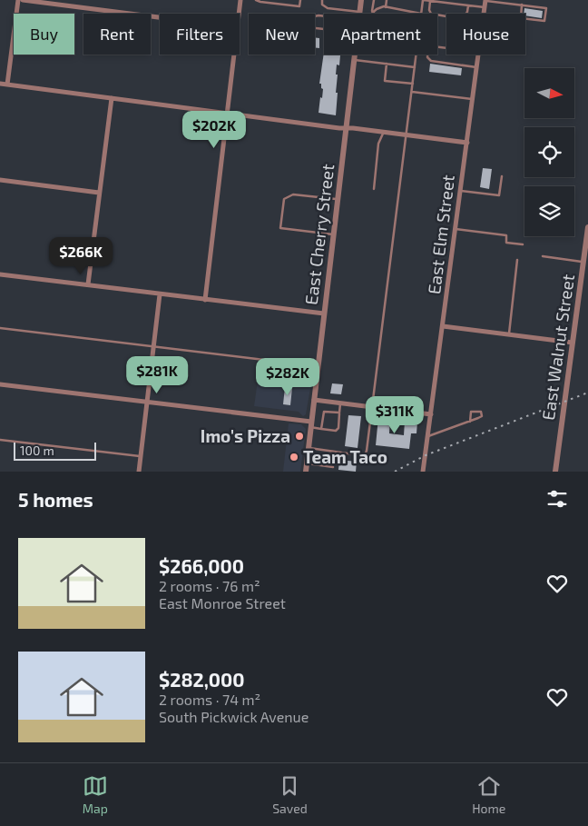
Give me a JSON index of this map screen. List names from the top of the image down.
{
  "streets": {
    "street": ["East Cherry Street", "East Elm Street", "East Walnut Street"]
  },
  "places": ["Imo's Pizza", "Team Taco"],
  "scale_bar": "100 m",
  "north": "right",
  "page": {
    "chip": [
      "Buy",
      "Rent",
      "Filters",
      "New",
      "Apartment",
      "House"
    ],
    "price": [
      "$202K",
      "$266K",
      "$281K",
      "$282K",
      "$311K"
    ],
    "scale": "100 m",
    "heading": "5 homes",
    "list": [
      {
        "name": "$266,000",
        "note": "2 rooms · 76 m² · East Monroe Street"
      },
      {
        "name": "$282,000",
        "note": "2 rooms · 74 m² · South Pickwick Avenue"
      }
    ],
    "tabs": ["Map", "Saved", "Home"]
  }
}
